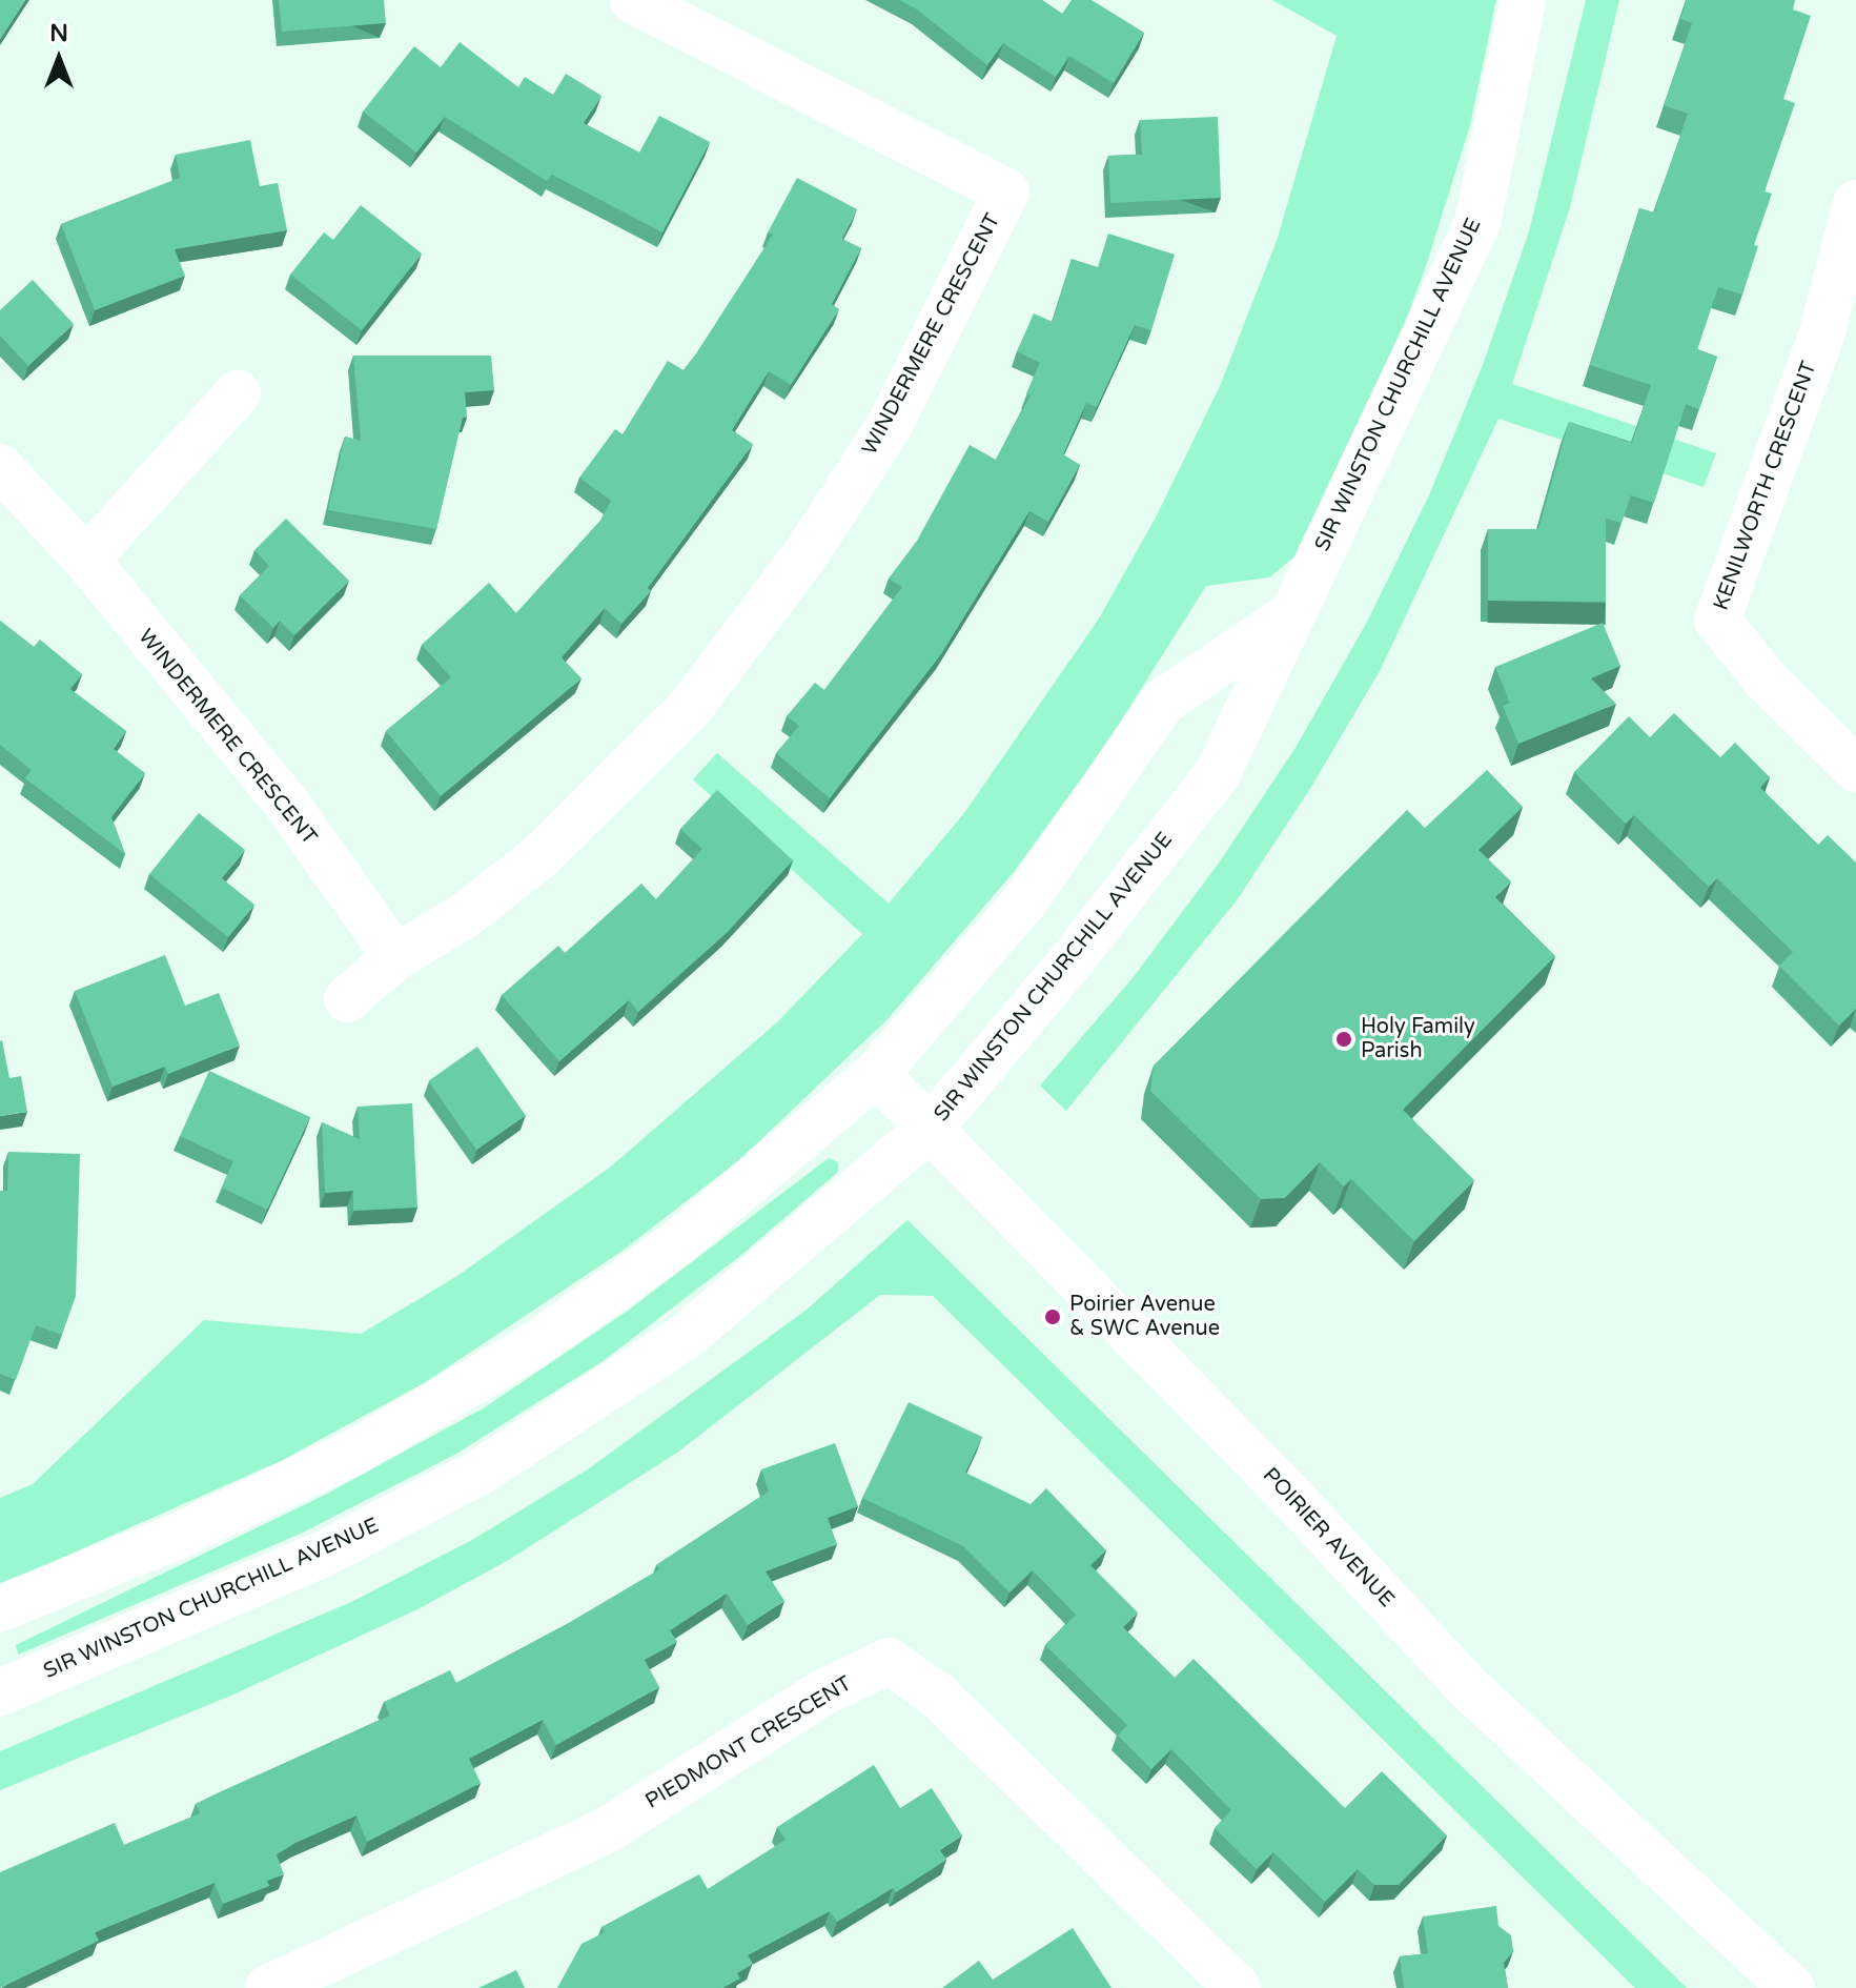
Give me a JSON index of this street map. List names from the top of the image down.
{
  "streets": {
    "main road": [
      "WINDERMERE CRESCENT",
      "SIR WINSTON CHURCHILL AVENUE",
      "KENILWORTH CRESCENT",
      "POIRIER AVENUE",
      "PIEDMONT CRESCENT"
    ]
  },
  "crossings": [
    ["SIR WINSTON CHURCHILL AVENUE", "POIRIER AVENUE"]
  ],
  "places": ["Holy Family Parish", "Poirier Avenue & SWC Avenue"],
  "north": "top"
}
